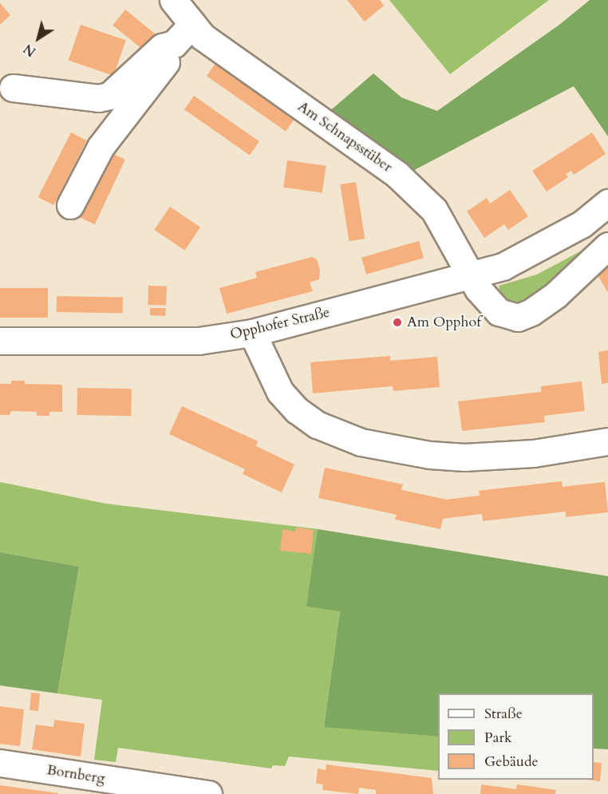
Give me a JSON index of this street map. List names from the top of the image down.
{
  "streets": {
    "street": ["Am Schnapsstüber", "Opphofer Straße", "Bornberg"]
  },
  "crossings": [
    ["Am Schnapsstüber", "Opphofer Straße"]
  ],
  "places": ["Am Opphof"],
  "legend": ["Straße", "Park", "Gebäude"],
  "north": "bottom left"
}
